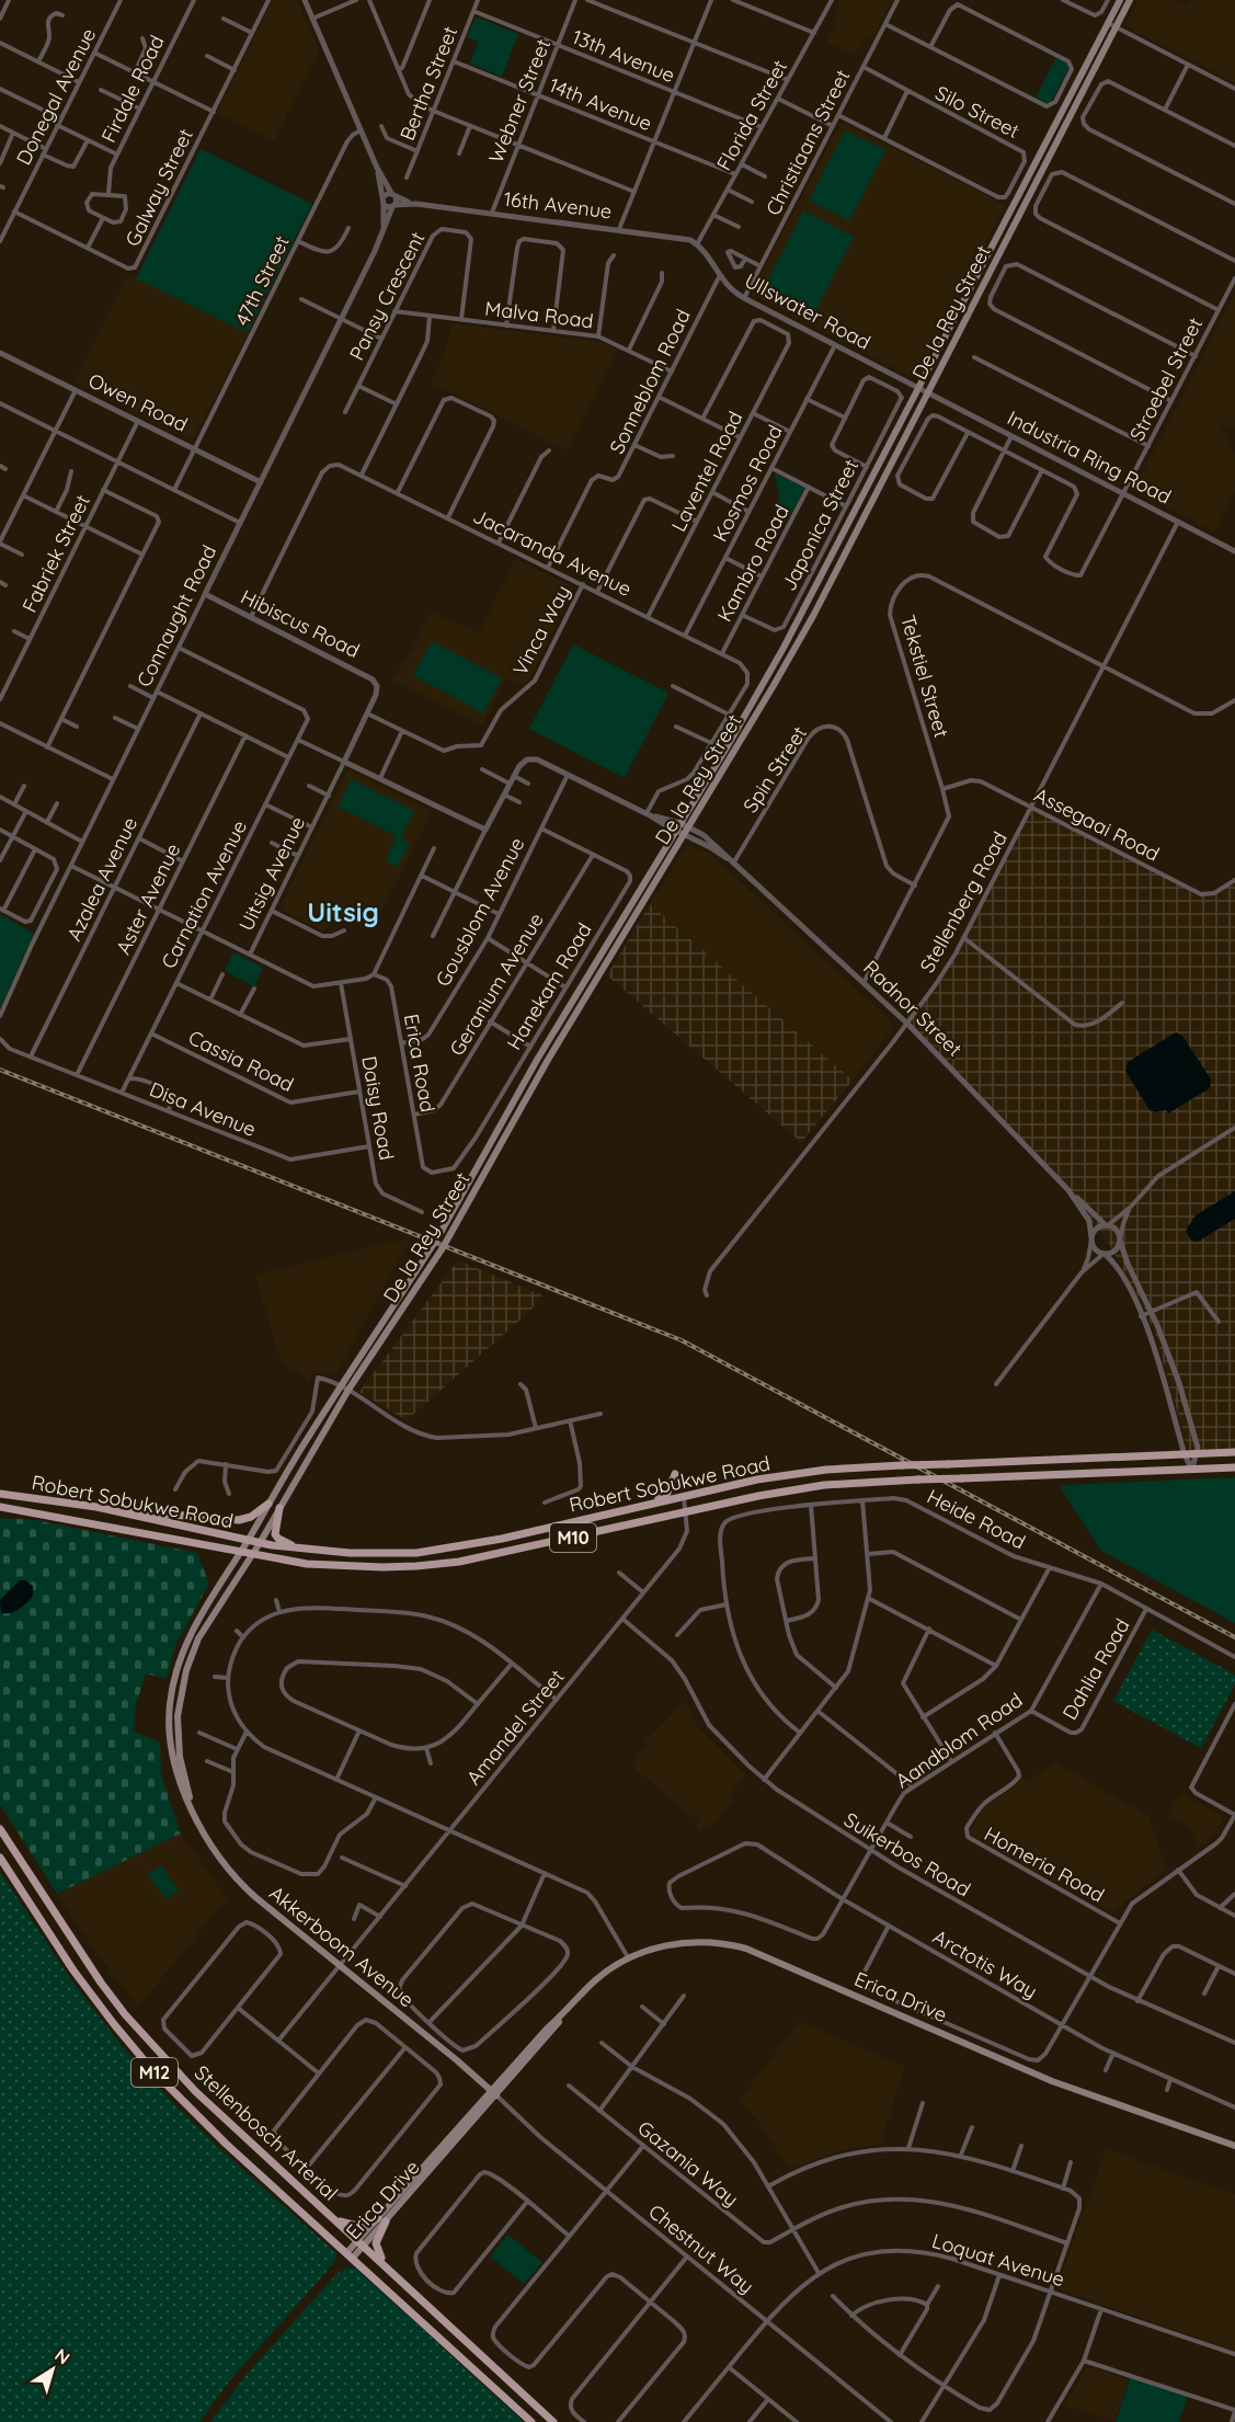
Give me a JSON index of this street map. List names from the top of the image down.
{
  "streets": {
    "main road": [
      "De la Rey Street",
      "Robert Sobukwe Road",
      "M10",
      "Akkerboom Avenue",
      "Erica Drive",
      "M12",
      "Stellenbosch Arterial"
    ],
    "street": [
      "13th Avenue",
      "Bertha Street",
      "Firdale Road",
      "Donegal Avenue",
      "Webner Street",
      "14th Avenue",
      "Silo Street",
      "Florida Street",
      "Christiaans Street",
      "Galway Street",
      "16th Avenue",
      "47th Street",
      "Pansy Crescent",
      "Ullswater Road",
      "Malva Road",
      "Stroebel Street",
      "Sonneblom Road",
      "Owen Road",
      "Industria Ring Road",
      "Laventel Road",
      "Kosmos Road",
      "Japonica Street",
      "Jacaranda Avenue",
      "Fabriek Street",
      "Kambro Road",
      "Connaught Road",
      "Hibiscus Road",
      "Vinca Way",
      "Tekstiel Street",
      "Spin Street",
      "Assegaai Road",
      "Uitsig Avenue",
      "Azalea Avenue",
      "Carnation Avenue",
      "Aster Avenue",
      "Stellenberg Road",
      "Gousblom Avenue",
      "Geranium Avenue",
      "Hanekam Road",
      "Radnor Street",
      "Cassia Road",
      "Erica Road",
      "Daisy Road",
      "Disa Avenue",
      "Heide Road",
      "Dahlia Road",
      "Amandel Street",
      "Aandblom Road",
      "Suikerbos Road",
      "Homeria Road",
      "Arctotis Way",
      "Gazania Way",
      "Chestnut Way",
      "Loquat Avenue"
    ]
  },
  "crossings": [
    ["13th Avenue", "Bertha Street"],
    ["13th Avenue", "Webner Street"],
    ["13th Avenue", "Florida Street"],
    ["Bertha Street", "14th Avenue"],
    ["Donegal Avenue", "Galway Street"],
    ["Webner Street", "14th Avenue"],
    ["Webner Street", "16th Avenue"],
    ["14th Avenue", "Florida Street"],
    ["Silo Street", "Christiaans Street"],
    ["Florida Street", "16th Avenue"],
    ["Florida Street", "Ullswater Road"],
    ["Christiaans Street", "Ullswater Road"],
    ["16th Avenue", "Ullswater Road"],
    ["16th Avenue", "Connaught Road"],
    ["47th Street", "Owen Road"],
    ["47th Street", "Connaught Road"],
    ["Pansy Crescent", "Malva Road"],
    ["Ullswater Road", "De la Rey Street"],
    ["Ullswater Road", "Sonneblom Road"],
    ["Ullswater Road", "Industria Ring Road"],
    ["Ullswater Road", "Kosmos Road"],
    ["De la Rey Street", "Industria Ring Road"],
    ["De la Rey Street", "Radnor Street"],
    ["De la Rey Street", "Robert Sobukwe Road"],
    ["De la Rey Street", "Akkerboom Avenue"],
    ["Malva Road", "Sonneblom Road"],
    ["Stroebel Street", "Industria Ring Road"],
    ["Sonneblom Road", "Jacaranda Avenue"],
    ["Owen Road", "Fabriek Street"],
    ["Owen Road", "Connaught Road"],
    ["Industria Ring Road", "Stellenberg Road"],
    ["Laventel Road", "Jacaranda Avenue"],
    ["Kosmos Road", "Jacaranda Avenue"],
    ["Japonica Street", "Kambro Road"],
    ["Jacaranda Avenue", "Kambro Road"],
    ["Jacaranda Avenue", "Hibiscus Road"],
    ["Jacaranda Avenue", "Vinca Way"],
    ["Connaught Road", "Hibiscus Road"],
    ["Connaught Road", "Carnation Avenue"],
    ["Hibiscus Road", "Uitsig Avenue"],
    ["Vinca Way", "Uitsig Avenue"],
    ["Tekstiel Street", "Spin Street"],
    ["Tekstiel Street", "Assegaai Road"],
    ["Tekstiel Street", "Stellenberg Road"],
    ["Tekstiel Street", "Radnor Street"],
    ["Spin Street", "Radnor Street"],
    ["Assegaai Road", "Stellenberg Road"],
    ["Uitsig Avenue", "Erica Road"],
    ["Uitsig Avenue", "Daisy Road"],
    ["Azalea Avenue", "Disa Avenue"],
    ["Carnation Avenue", "Cassia Road"],
    ["Carnation Avenue", "Disa Avenue"],
    ["Aster Avenue", "Disa Avenue"],
    ["Stellenberg Road", "Radnor Street"],
    ["Gousblom Avenue", "Hanekam Road"],
    ["Gousblom Avenue", "Erica Road"],
    ["Geranium Avenue", "Hanekam Road"],
    ["Geranium Avenue", "Erica Road"],
    ["Hanekam Road", "Erica Road"],
    ["Cassia Road", "Daisy Road"],
    ["Daisy Road", "Disa Avenue"],
    ["Robert Sobukwe Road", "Amandel Street"],
    ["Robert Sobukwe Road", "Akkerboom Avenue"],
    ["Heide Road", "Dahlia Road"],
    ["Heide Road", "Aandblom Road"],
    ["Dahlia Road", "Aandblom Road"],
    ["Amandel Street", "Suikerbos Road"],
    ["Amandel Street", "Akkerboom Avenue"],
    ["Aandblom Road", "Suikerbos Road"],
    ["Aandblom Road", "Homeria Road"],
    ["Aandblom Road", "Arctotis Way"],
    ["Akkerboom Avenue", "Erica Drive"],
    ["Akkerboom Avenue", "Chestnut Way"],
    ["Erica Drive", "Stellenbosch Arterial"],
    ["Erica Drive", "Chestnut Way"],
    ["Chestnut Way", "Loquat Avenue"]
  ],
  "districts": ["Uitsig"],
  "north": "top right"
}
